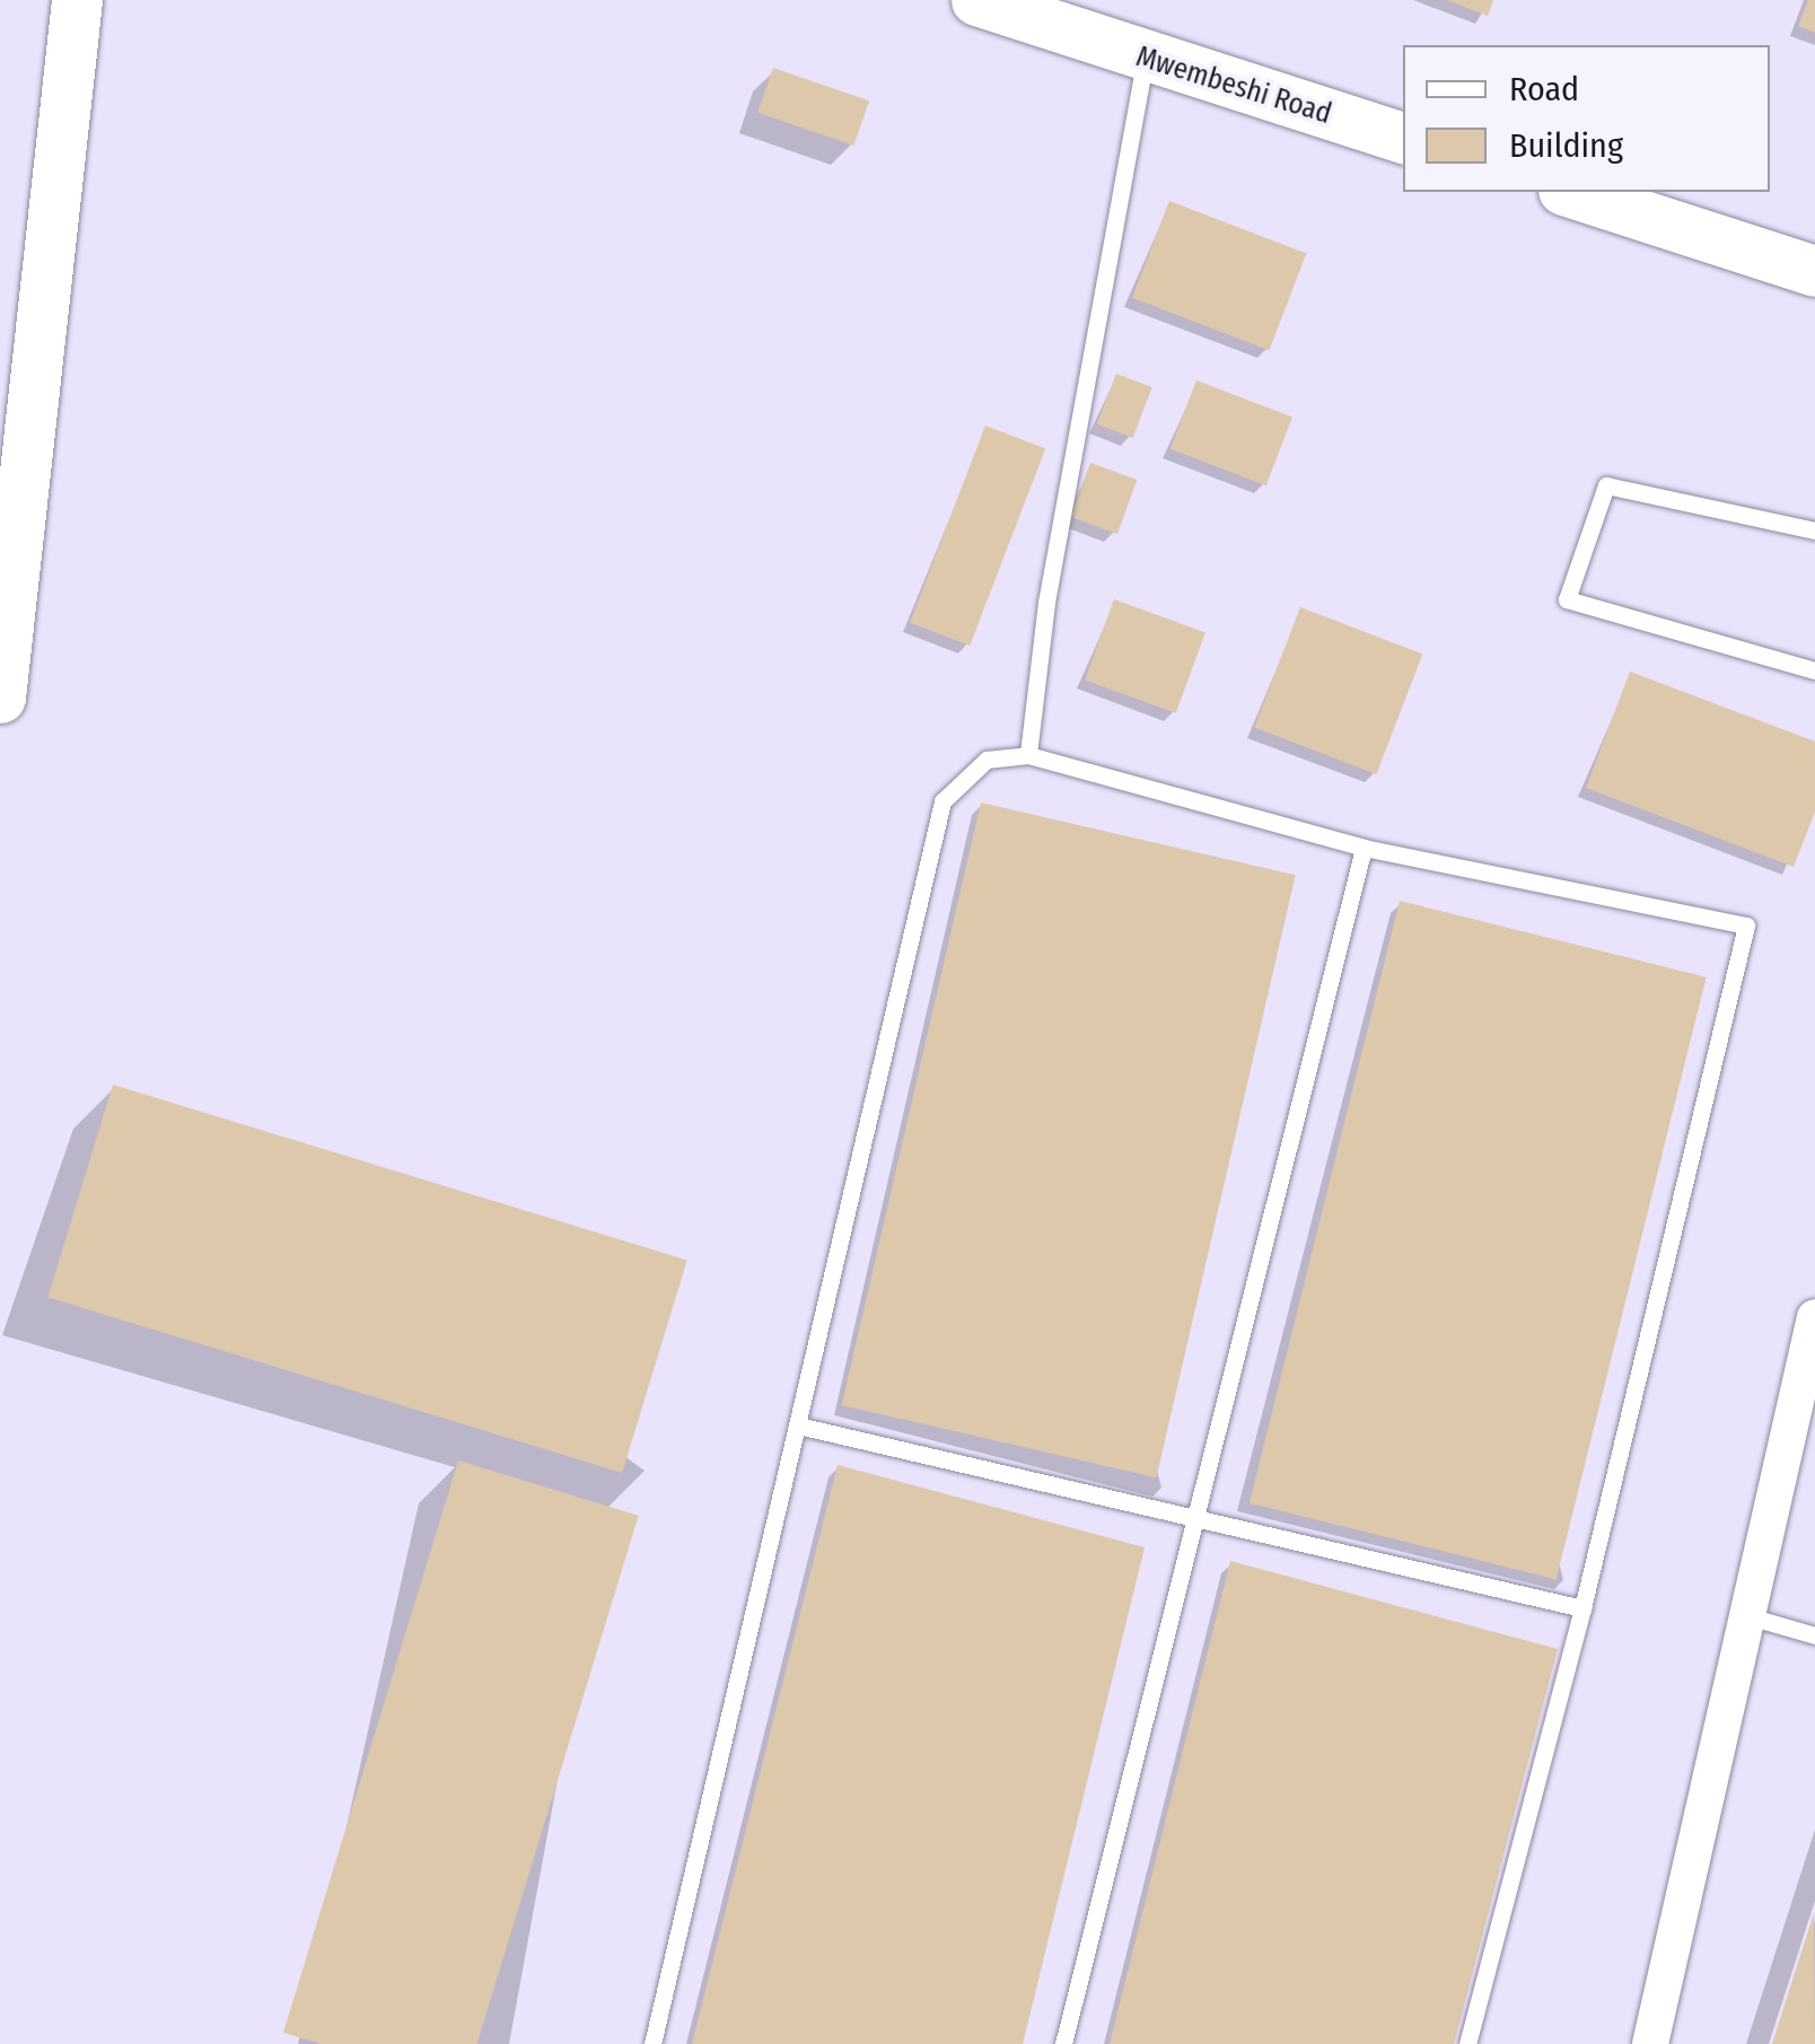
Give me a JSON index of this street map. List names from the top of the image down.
{
  "streets": {
    "street": ["Mwembeshi Road"]
  },
  "legend": ["Road", "Building"]
}
